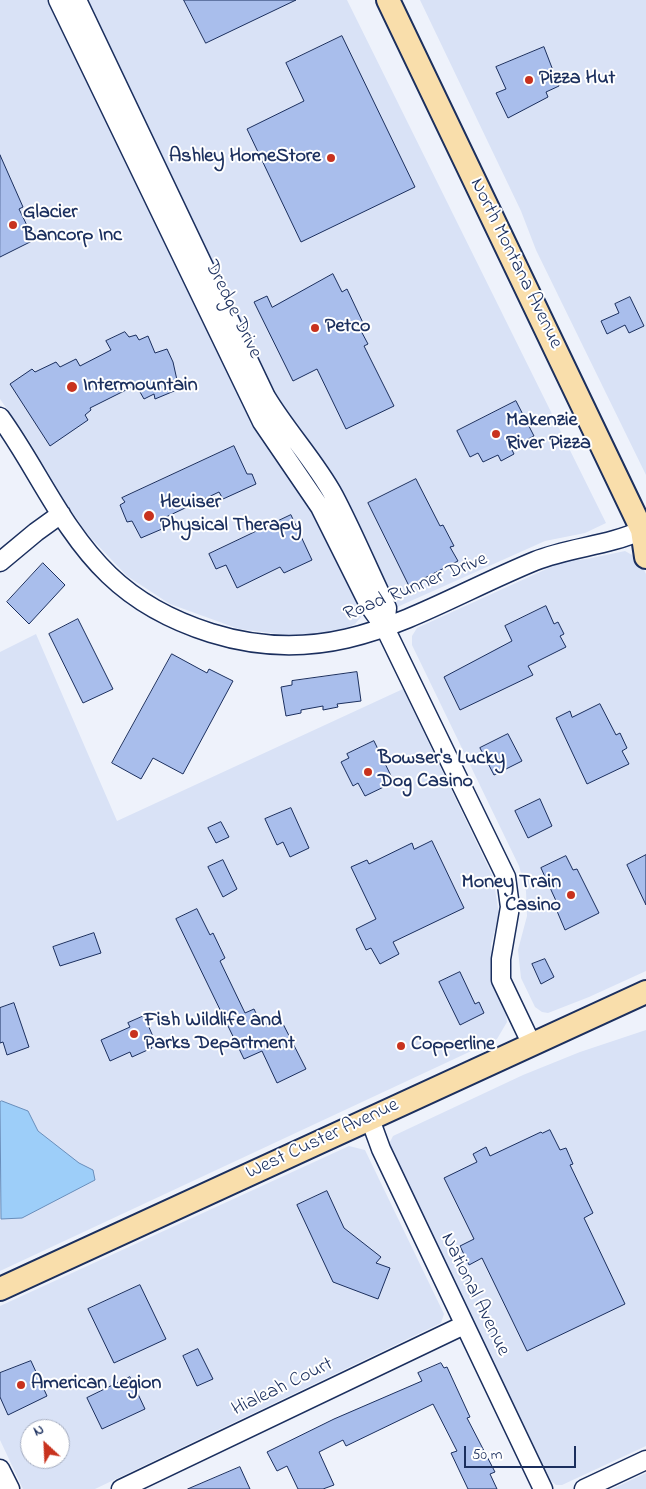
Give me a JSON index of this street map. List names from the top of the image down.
{
  "streets": {
    "main road": ["North Montana Avenue", "West Custer Avenue"],
    "street": [
      "Dredge Drive",
      "Road Runner Drive",
      "National Avenue",
      "Hialeah Court"
    ]
  },
  "crossings": [
    ["North Montana Avenue", "Road Runner Drive"],
    ["Dredge Drive", "Road Runner Drive"],
    ["Dredge Drive", "West Custer Avenue"],
    ["West Custer Avenue", "National Avenue"],
    ["National Avenue", "Hialeah Court"]
  ],
  "places": [
    "Pizza Hut",
    "Ashley HomeStore",
    "Glacier Bancorp Inc",
    "Petco",
    "Intermountain",
    "Makenzie River Pizza",
    "Heuiser Physical Therapy",
    "Bowser's Lucky Dog Casino",
    "Money Train Casino",
    "Fish Wildlife and Parks Department",
    "Copperline",
    "American Legion"
  ],
  "scale_bar": "50 m",
  "north": "top left"
}
